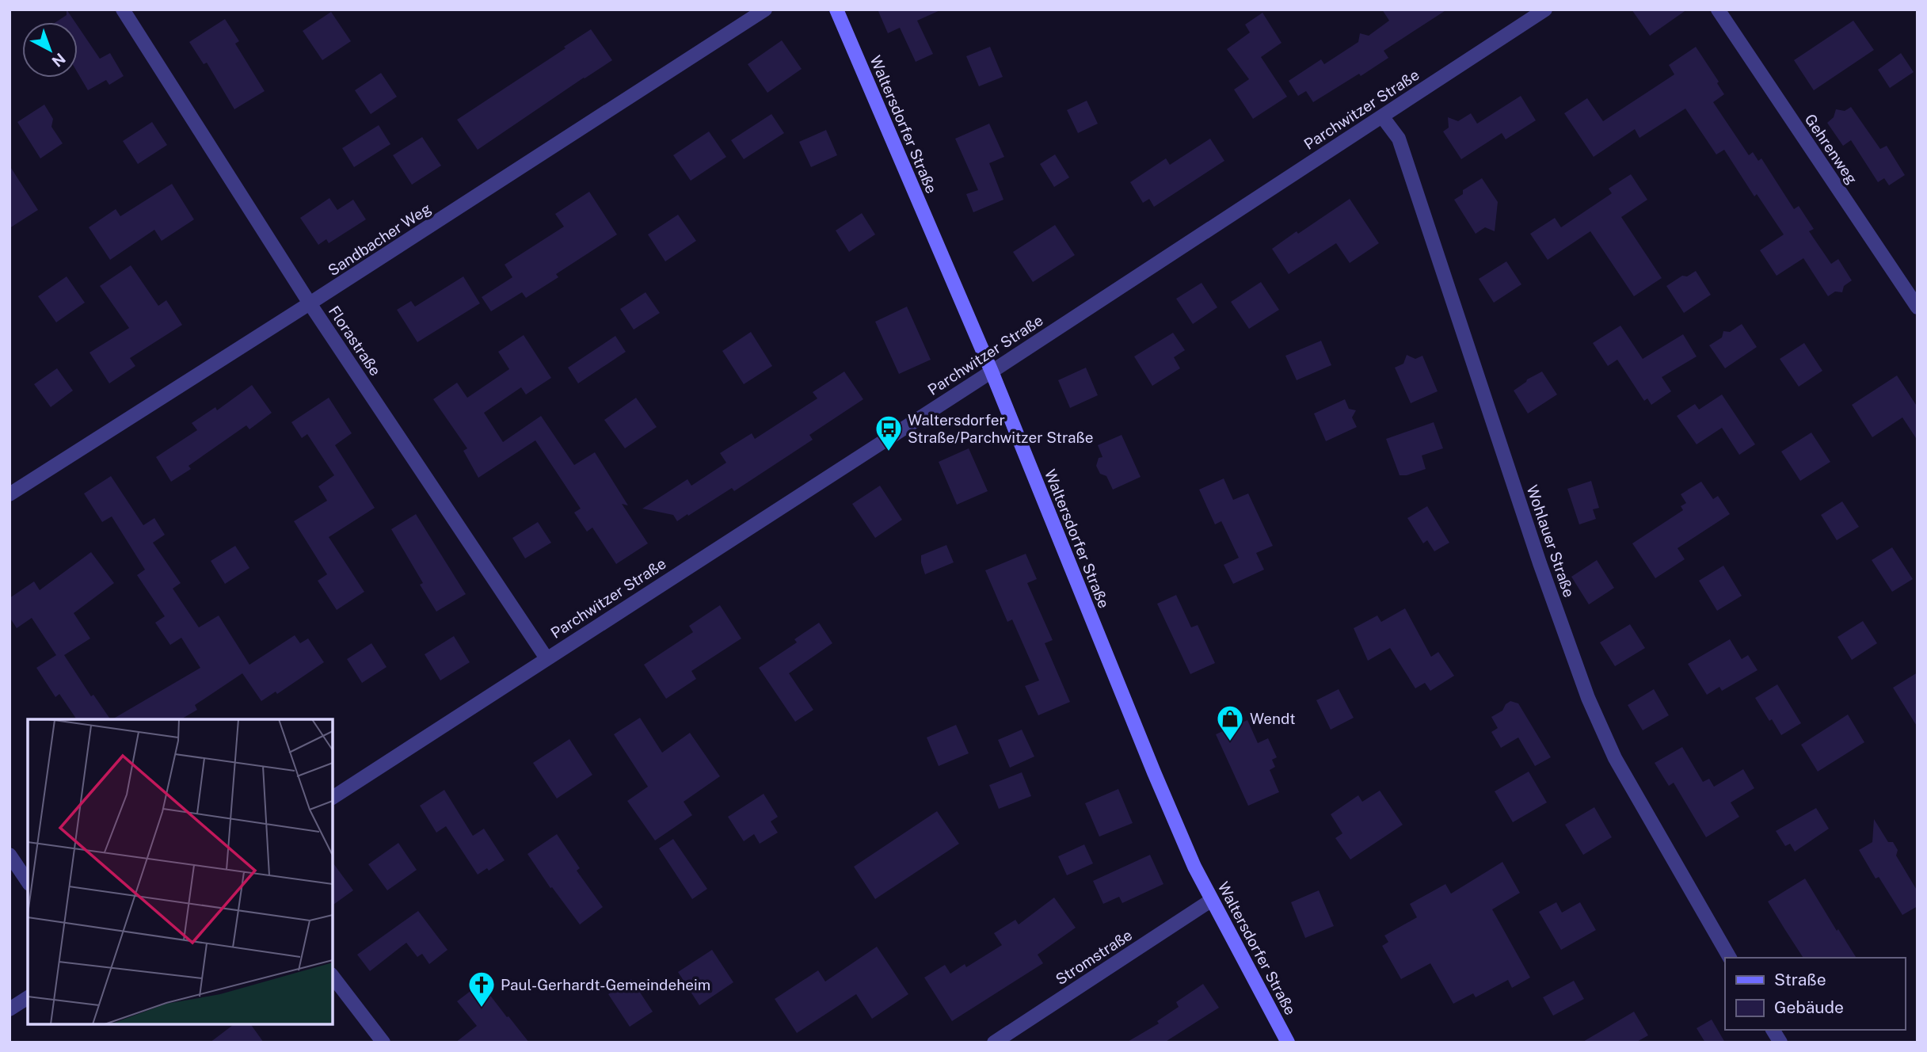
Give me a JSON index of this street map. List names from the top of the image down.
{
  "streets": {
    "street": [
      "Parchwitzer Straße",
      "Waltersdorfer Straße",
      "Gehrenweg",
      "Sandbacher Weg",
      "Florastraße",
      "Wohlauer Straße",
      "Stromstraße"
    ]
  },
  "crossings": [
    ["Parchwitzer Straße", "Waltersdorfer Straße"],
    ["Parchwitzer Straße", "Florastraße"],
    ["Parchwitzer Straße", "Wohlauer Straße"],
    ["Waltersdorfer Straße", "Stromstraße"],
    ["Sandbacher Weg", "Florastraße"]
  ],
  "places": {
    "bus stop": ["Waltersdorfer Straße/Parchwitzer Straße"],
    "shop": ["Wendt"],
    "church": ["Paul-Gerhardt-Gemeindeheim"]
  },
  "legend": ["Straße", "Gebäude"],
  "north": "bottom right"
}
